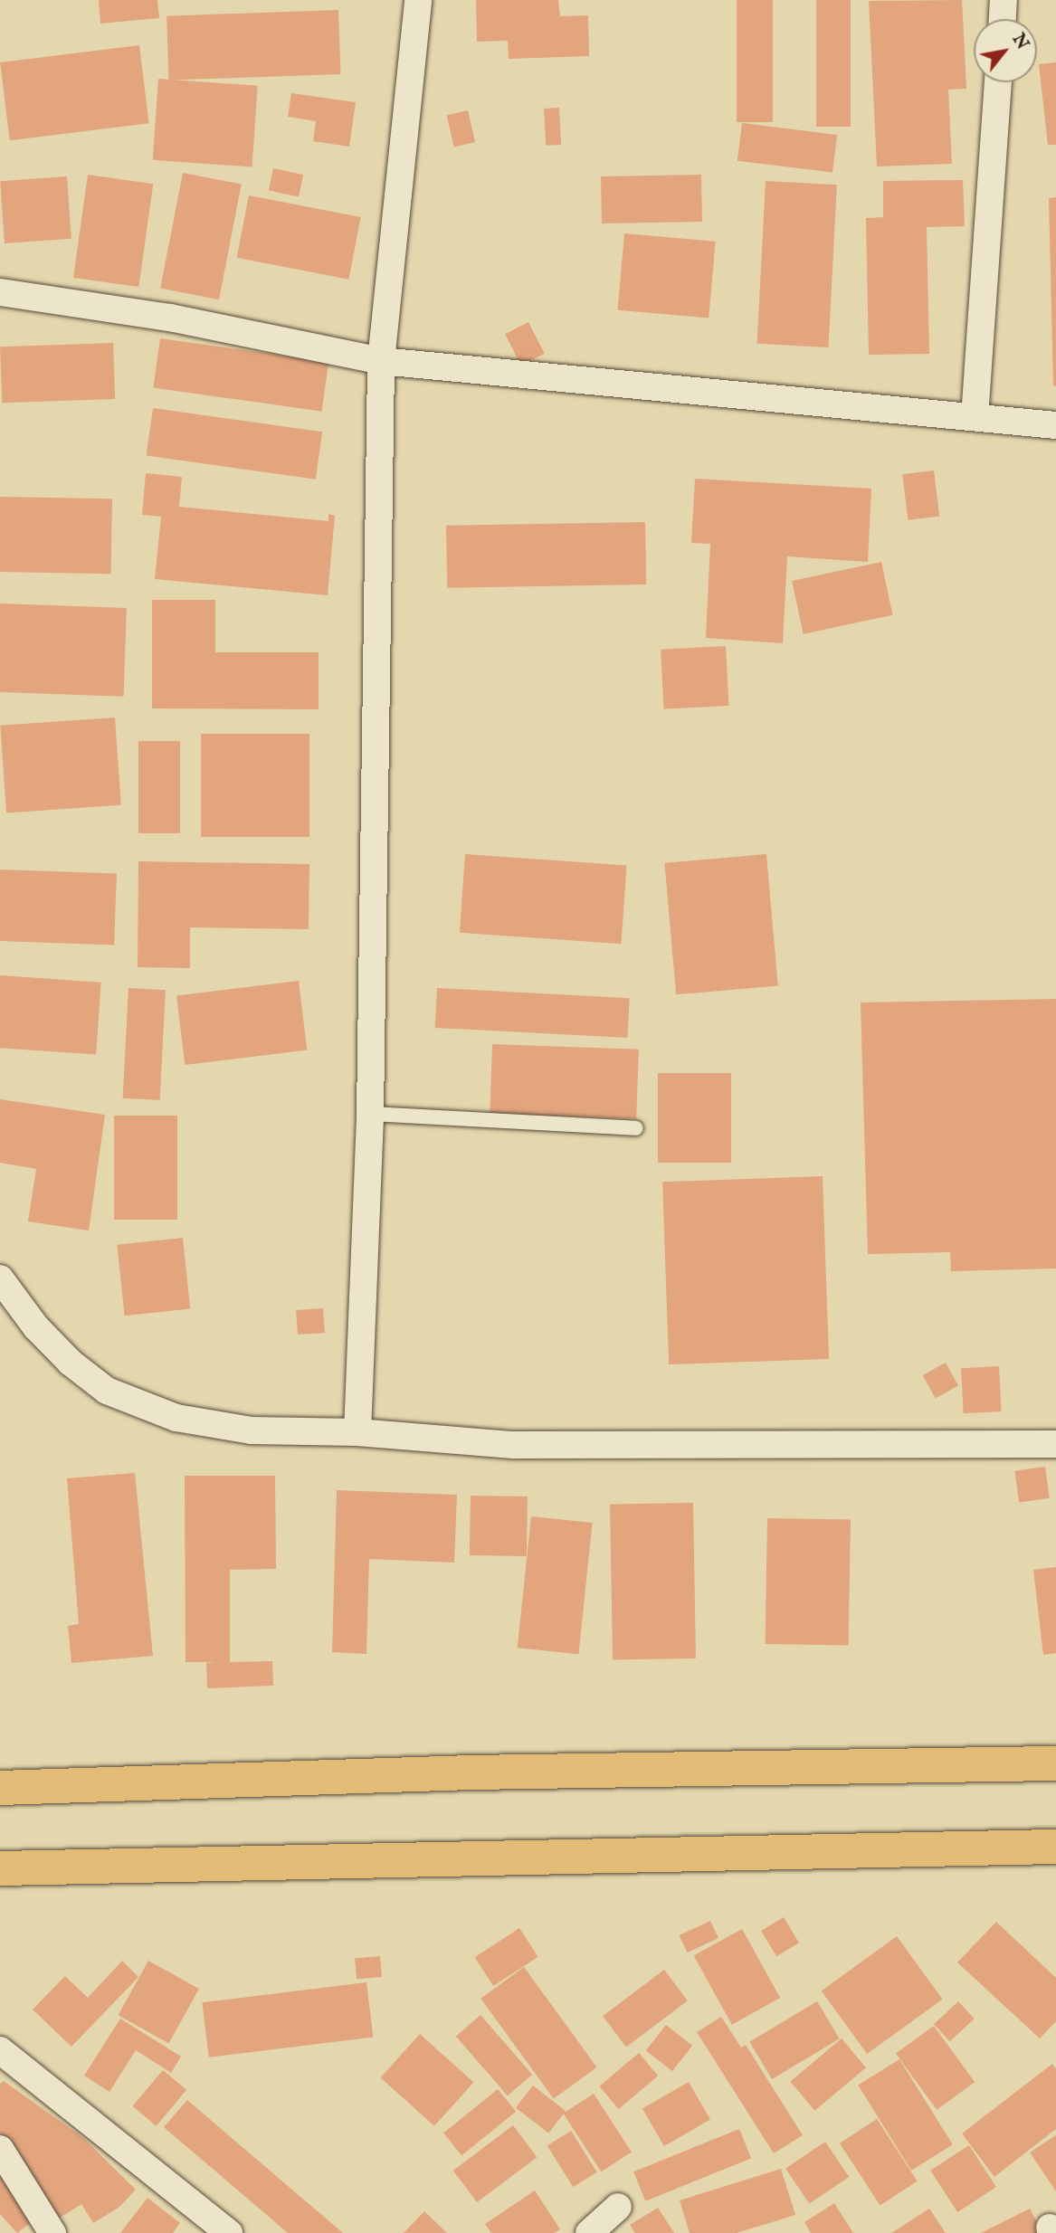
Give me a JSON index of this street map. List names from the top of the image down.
{
  "north": "top right"
}
